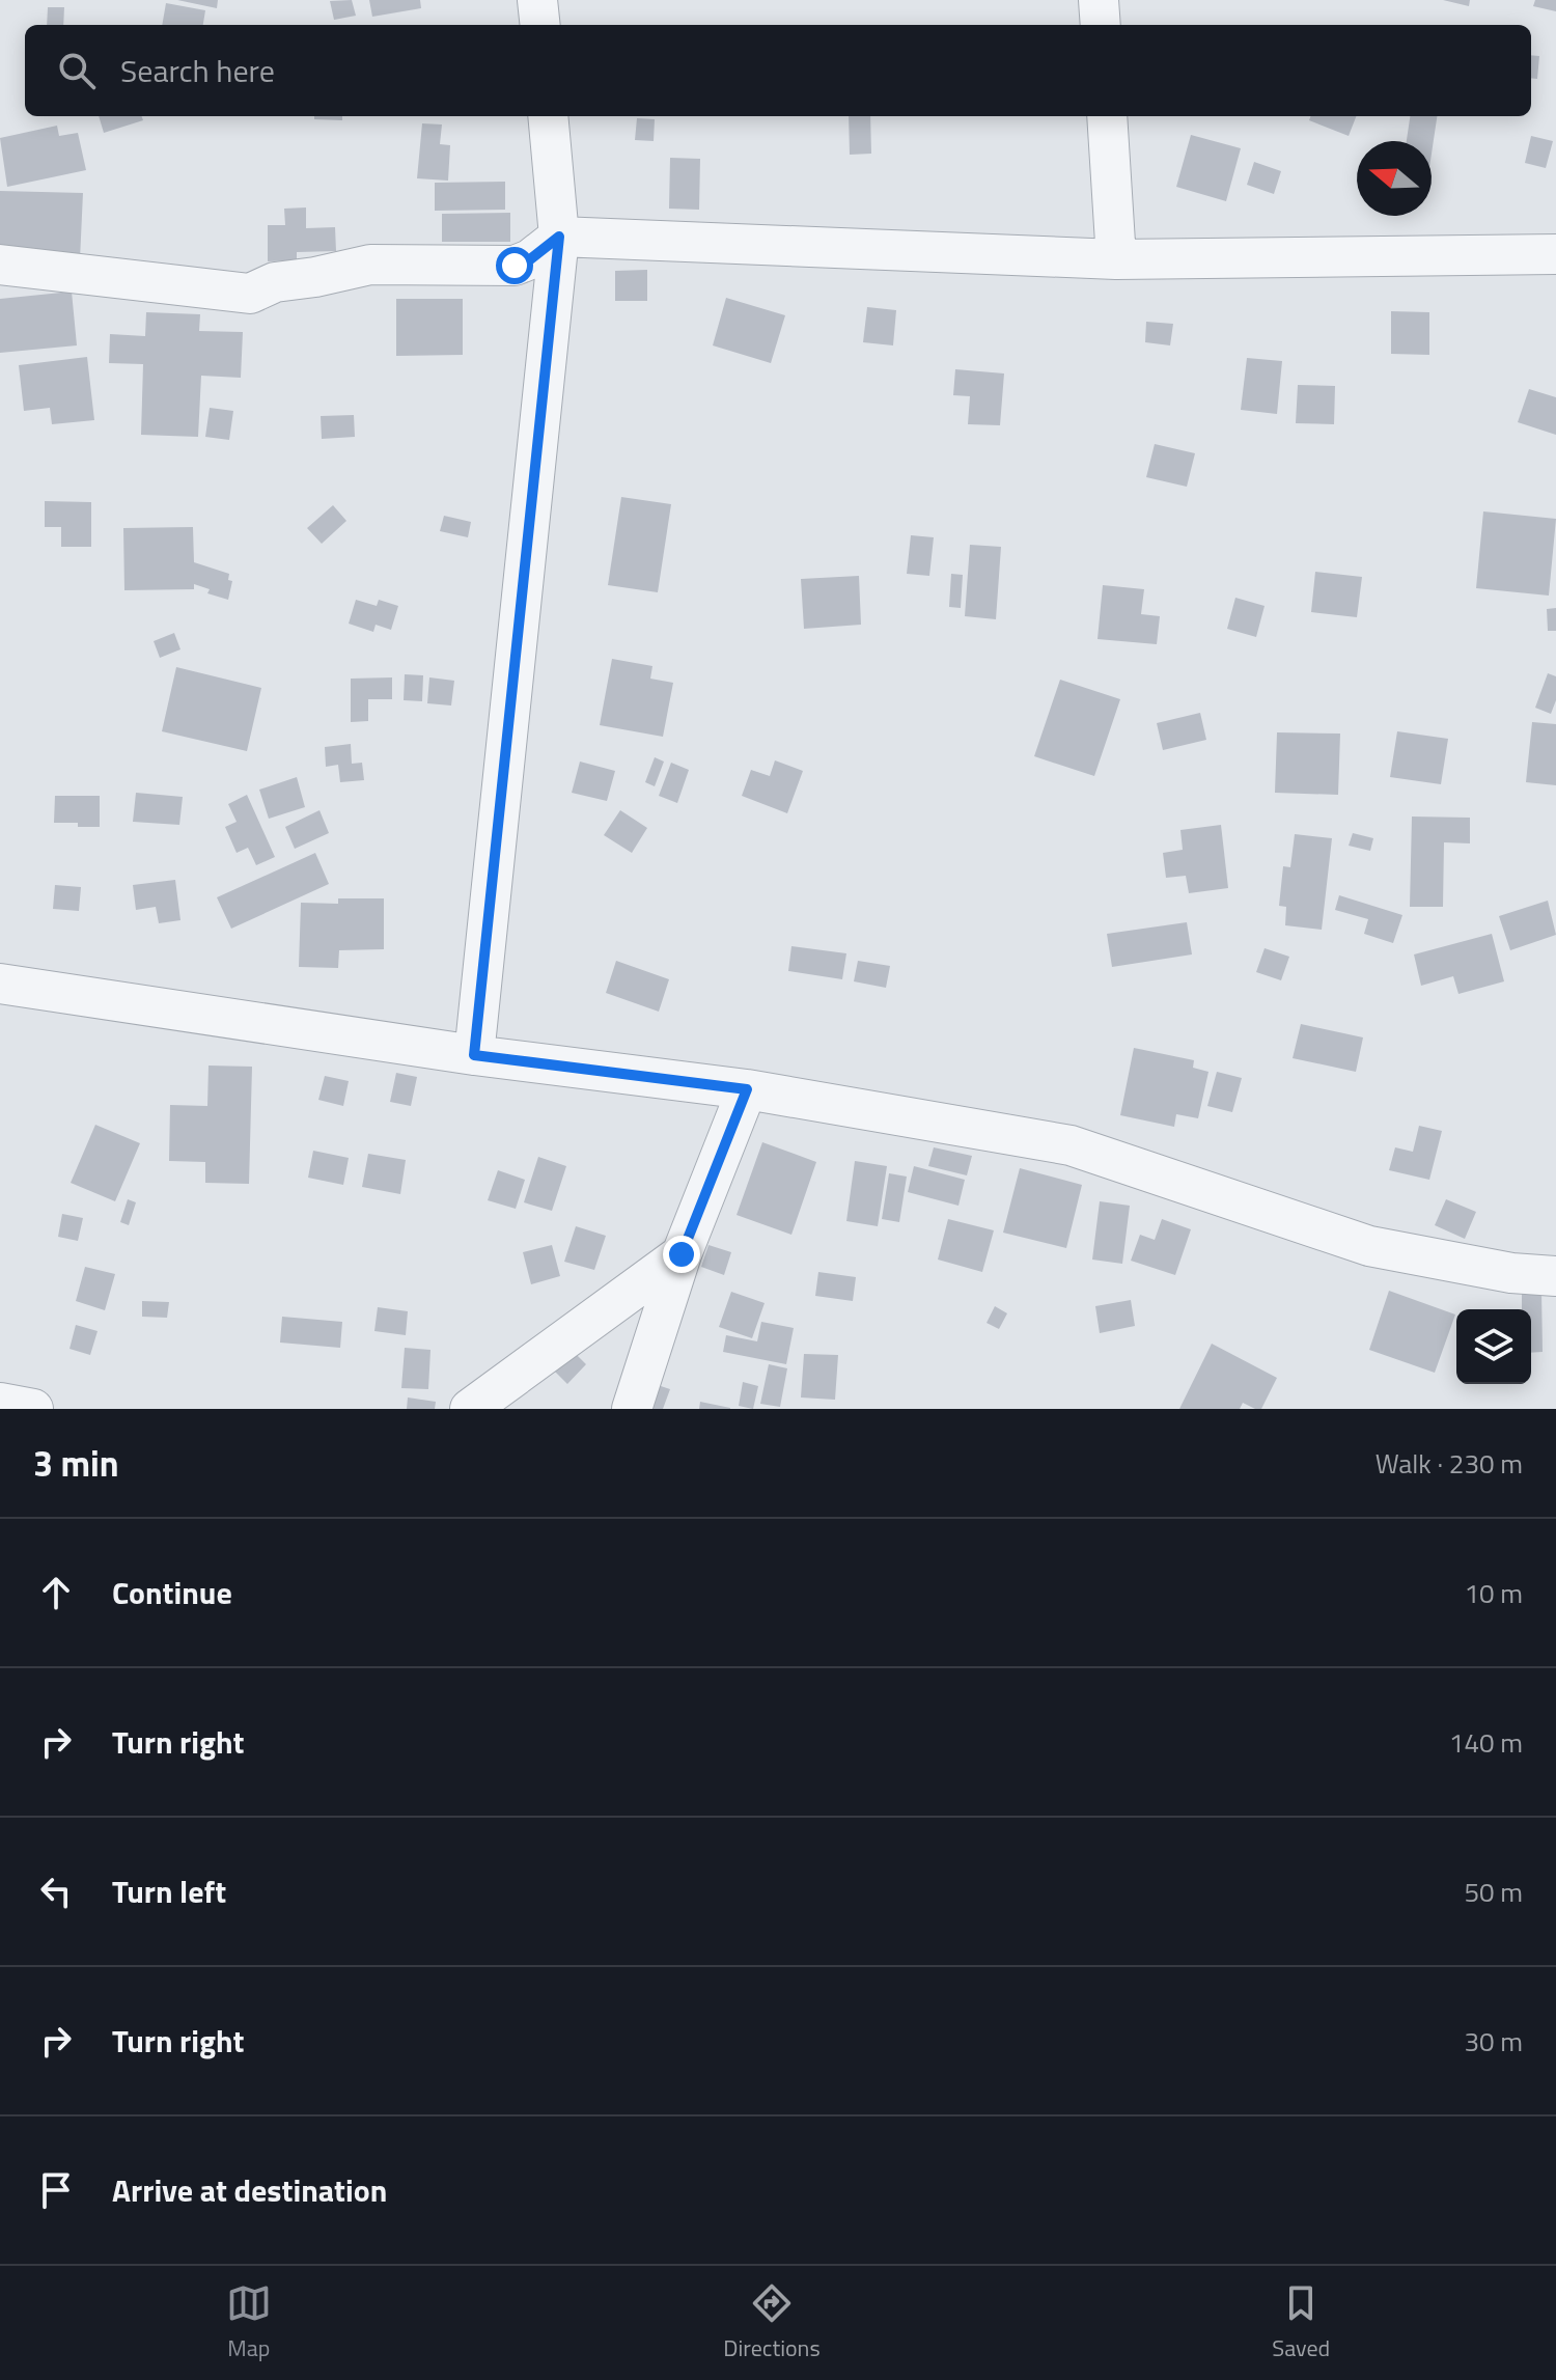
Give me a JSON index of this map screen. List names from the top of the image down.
{
  "north": "left",
  "page": {
    "search": "Search here",
    "heading": ["3 min", "Walk · 230 m"],
    "list": [
      ["Continue", "10 m"],
      ["Turn right", "140 m"],
      ["Turn left", "50 m"],
      ["Turn right", "30 m"],
      "Arrive at destination"
    ],
    "nav": ["Map", "Directions", "Saved"]
  }
}
